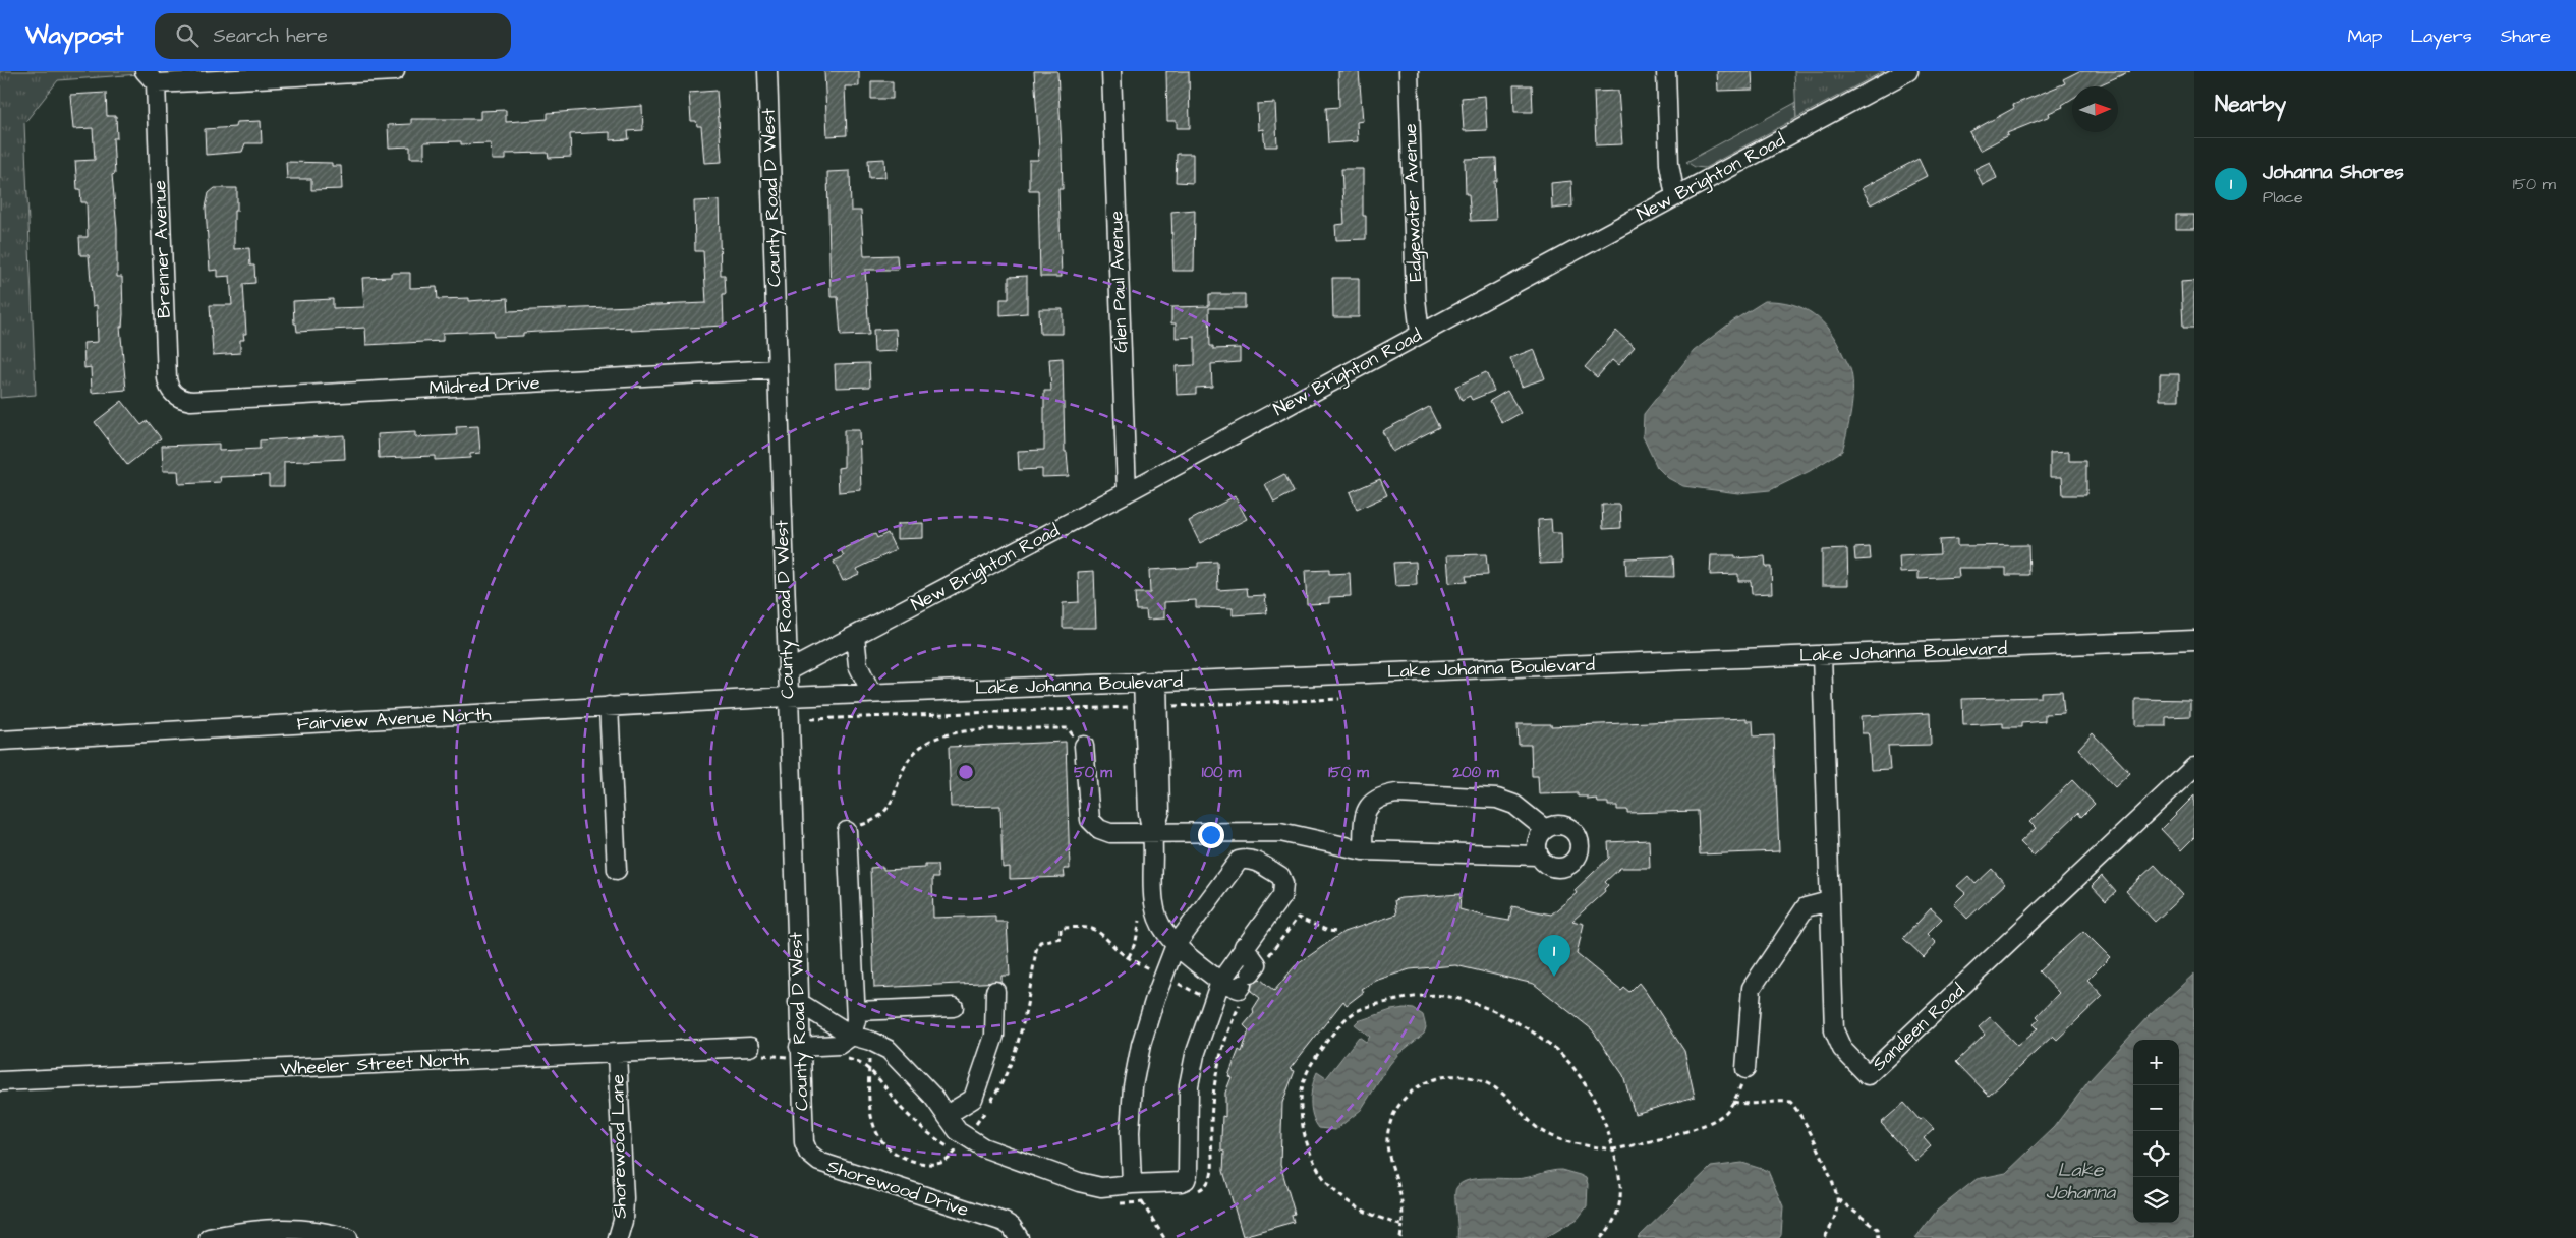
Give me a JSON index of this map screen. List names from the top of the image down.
{
  "streets": {
    "street": [
      "New Brighton Road",
      "County Road D West",
      "Edgewater Avenue",
      "Brenner Avenue",
      "Glen Paul Avenue",
      "Mildred Drive",
      "Lake Johanna Boulevard",
      "Fairview Avenue North",
      "Sandeen Road",
      "Wheeler Street North",
      "Shorewood Lane",
      "Shorewood Drive"
    ]
  },
  "crossings": [
    ["New Brighton Road", "County Road D West"],
    ["New Brighton Road", "Edgewater Avenue"],
    ["New Brighton Road", "Glen Paul Avenue"],
    ["County Road D West", "Mildred Drive"],
    ["County Road D West", "Lake Johanna Boulevard"],
    ["County Road D West", "Fairview Avenue North"],
    ["County Road D West", "Shorewood Drive"],
    ["Brenner Avenue", "Mildred Drive"],
    ["Lake Johanna Boulevard", "Fairview Avenue North"],
    ["Lake Johanna Boulevard", "Sandeen Road"],
    ["Wheeler Street North", "Shorewood Lane"]
  ],
  "water": ["Lake Johanna"],
  "north": "right",
  "page": {
    "header": "Waypost",
    "search": "Search here",
    "nav": ["Map", "Layers", "Share"],
    "heading": "Nearby",
    "list": [
      {
        "mark": "1",
        "name": "Johanna Shores",
        "note": "Place",
        "value": "150 m"
      }
    ],
    "pins": "1",
    "map_buttons": ["+", "−"]
  },
  "rings": [
    "50 m",
    "100 m",
    "150 m",
    "200 m"
  ]
}
